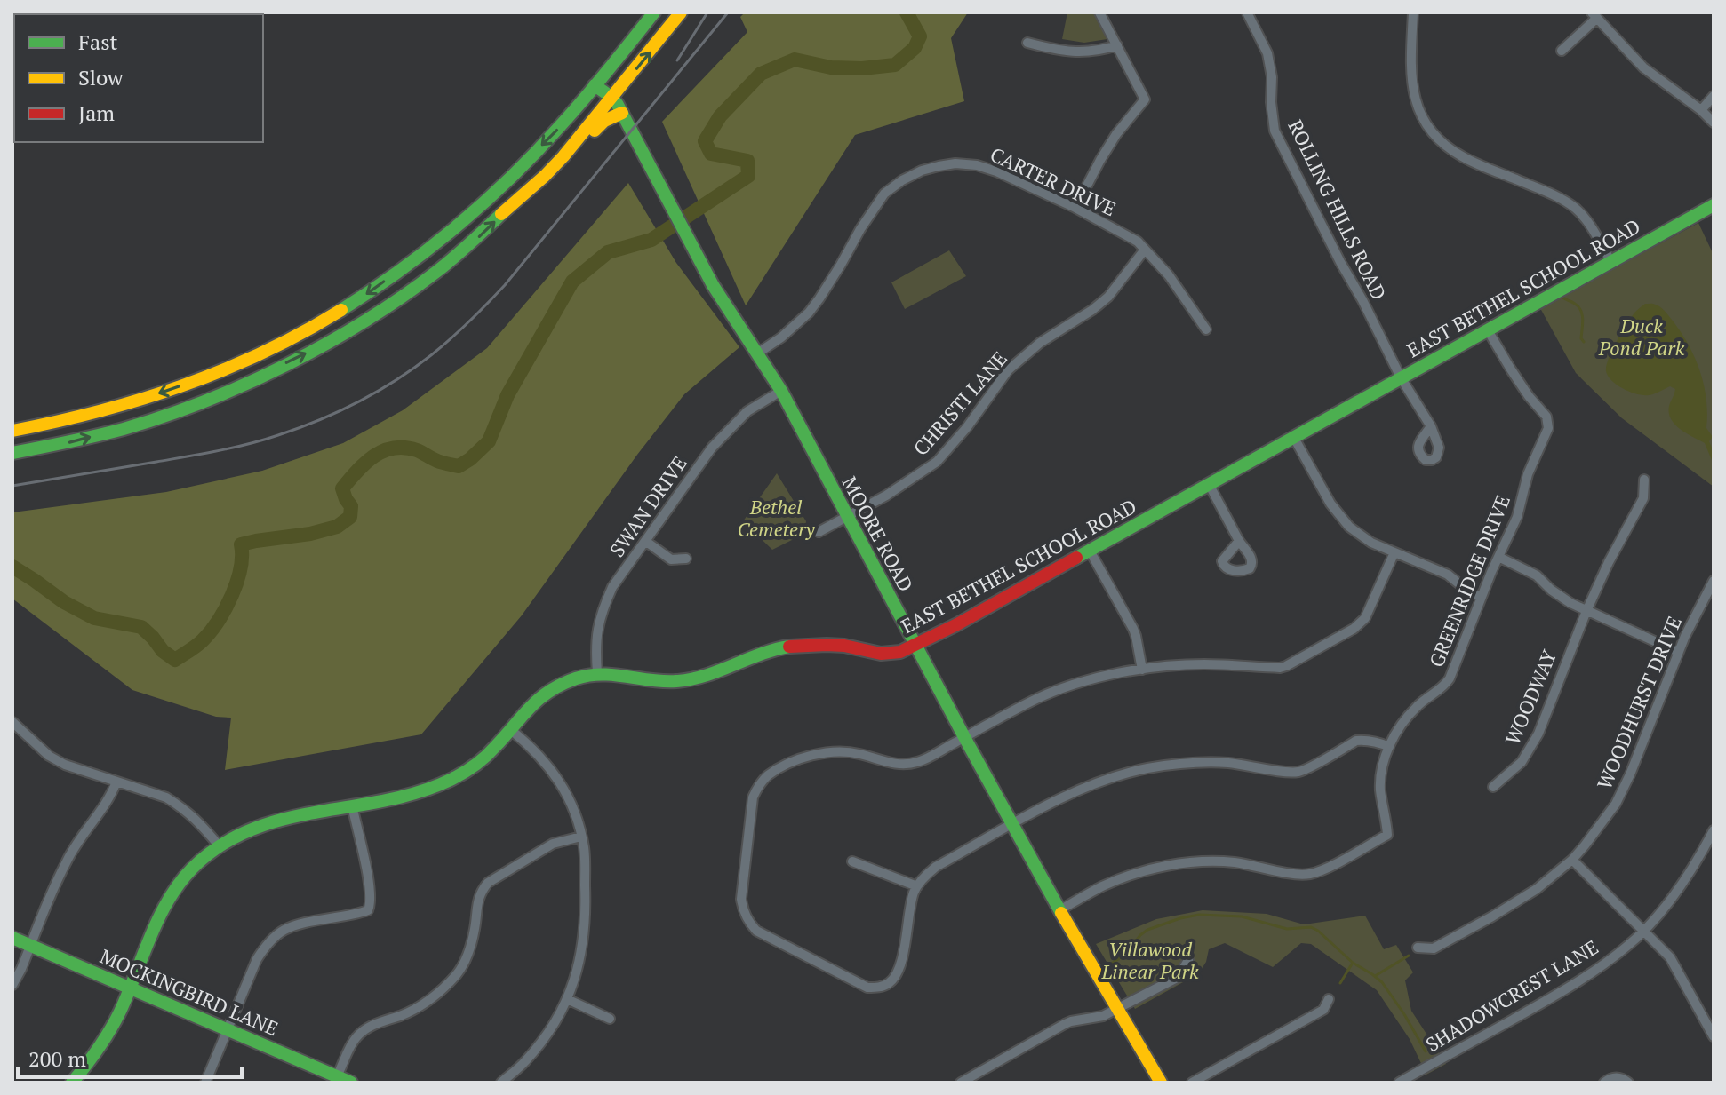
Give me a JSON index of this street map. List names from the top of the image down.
{
  "streets": {
    "street": [
      "CARTER DRIVE",
      "ROLLING HILLS ROAD",
      "EAST BETHEL SCHOOL ROAD",
      "CHRISTI LANE",
      "SWAN DRIVE",
      "MOORE ROAD",
      "GREENRIDGE DRIVE",
      "WOODWAY",
      "WOODHURST DRIVE",
      "MOCKINGBIRD LANE",
      "SHADOWCREST LANE"
    ]
  },
  "crossings": [
    ["CARTER DRIVE", "CHRISTI LANE"],
    ["CARTER DRIVE", "MOORE ROAD"],
    ["ROLLING HILLS ROAD", "EAST BETHEL SCHOOL ROAD"],
    ["EAST BETHEL SCHOOL ROAD", "SWAN DRIVE"],
    ["EAST BETHEL SCHOOL ROAD", "MOORE ROAD"],
    ["EAST BETHEL SCHOOL ROAD", "GREENRIDGE DRIVE"],
    ["EAST BETHEL SCHOOL ROAD", "MOCKINGBIRD LANE"],
    ["CHRISTI LANE", "MOORE ROAD"],
    ["SWAN DRIVE", "MOORE ROAD"],
    ["MOORE ROAD", "GREENRIDGE DRIVE"]
  ],
  "parks": ["Duck Pond Park", "Bethel Cemetery", "Villawood Linear Park"],
  "legend": ["Fast", "Slow", "Jam"],
  "scale_bar": "200 m"
}
